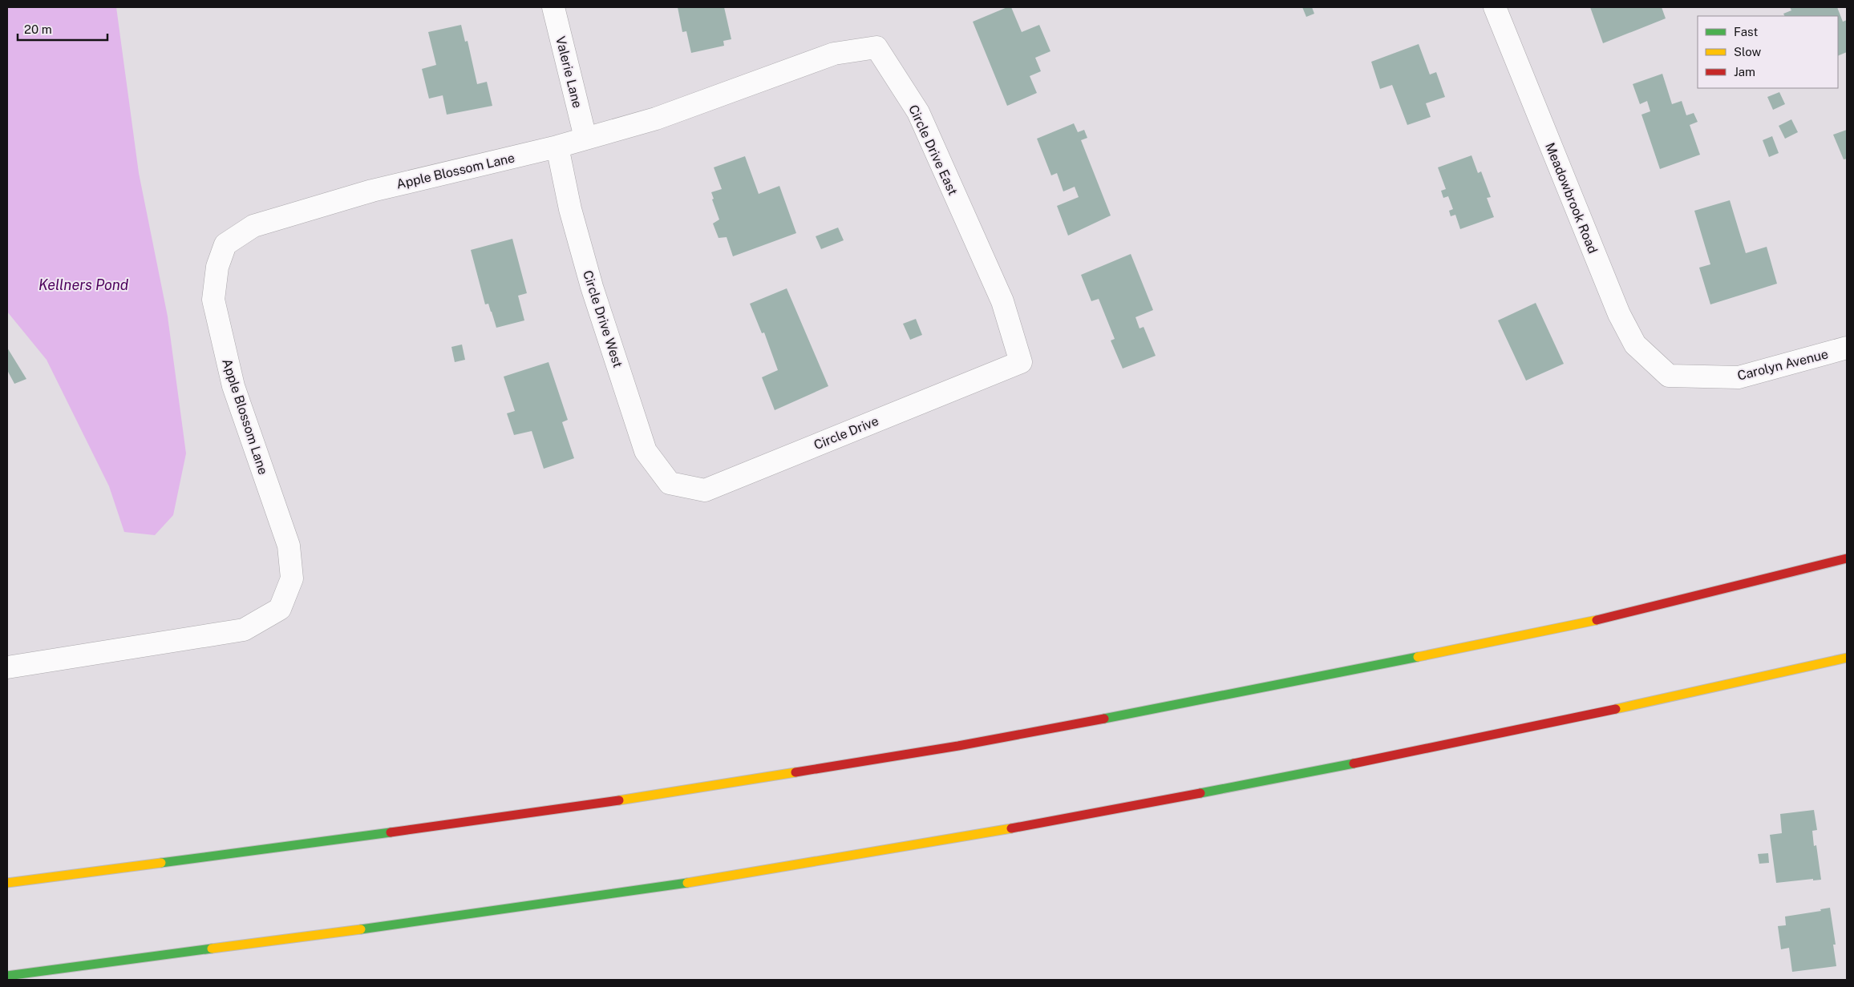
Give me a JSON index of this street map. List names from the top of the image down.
{
  "streets": {
    "street": [
      "Valerie Lane",
      "Circle Drive East",
      "Apple Blossom Lane",
      "Meadowbrook Road",
      "Circle Drive West",
      "Carolyn Avenue",
      "Circle Drive"
    ]
  },
  "crossings": [
    ["Valerie Lane", "Circle Drive East"],
    ["Valerie Lane", "Apple Blossom Lane"],
    ["Circle Drive East", "Apple Blossom Lane"],
    ["Circle Drive East", "Circle Drive"],
    ["Apple Blossom Lane", "Circle Drive West"],
    ["Meadowbrook Road", "Carolyn Avenue"],
    ["Circle Drive West", "Circle Drive"]
  ],
  "water": ["Kellners Pond"],
  "legend": ["Fast", "Slow", "Jam"],
  "scale_bar": "20 m"
}
